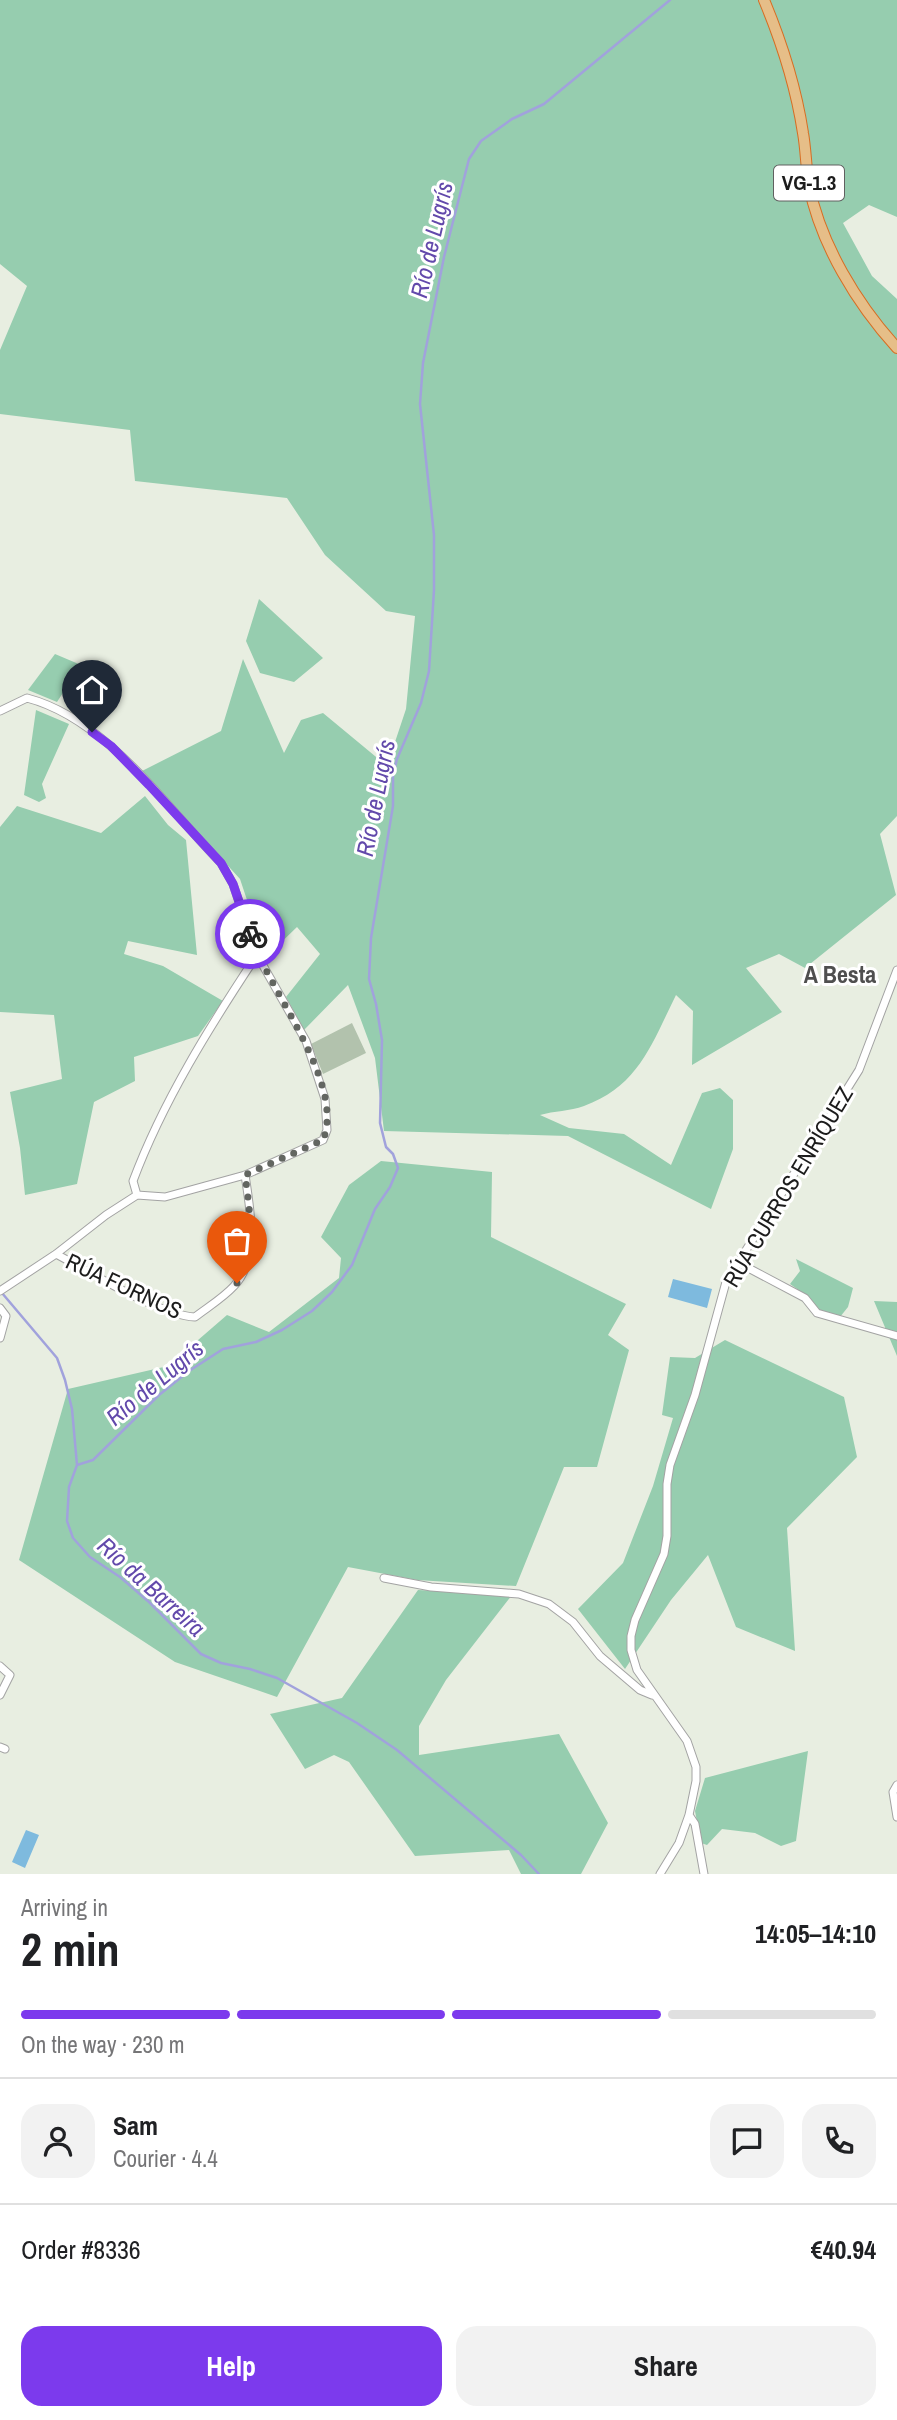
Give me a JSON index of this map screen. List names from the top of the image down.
{
  "streets": {
    "highway": ["VG-1.3"],
    "street": ["RÚA CURROS ENRÍQUEZ", "RÚA FORNOS"]
  },
  "districts": ["A Besta"],
  "water": ["Río de Lugrís", "Río da Barreira"],
  "page": {
    "heading": ["2 min", "Arriving in", "14:05–14:10"],
    "panel": [
      "Sam",
      "Courier · 4.4",
      "Order #8336",
      "€40.94"
    ],
    "bar": "On the way · 230 m",
    "buttons": ["Help", "Share"]
  }
}
